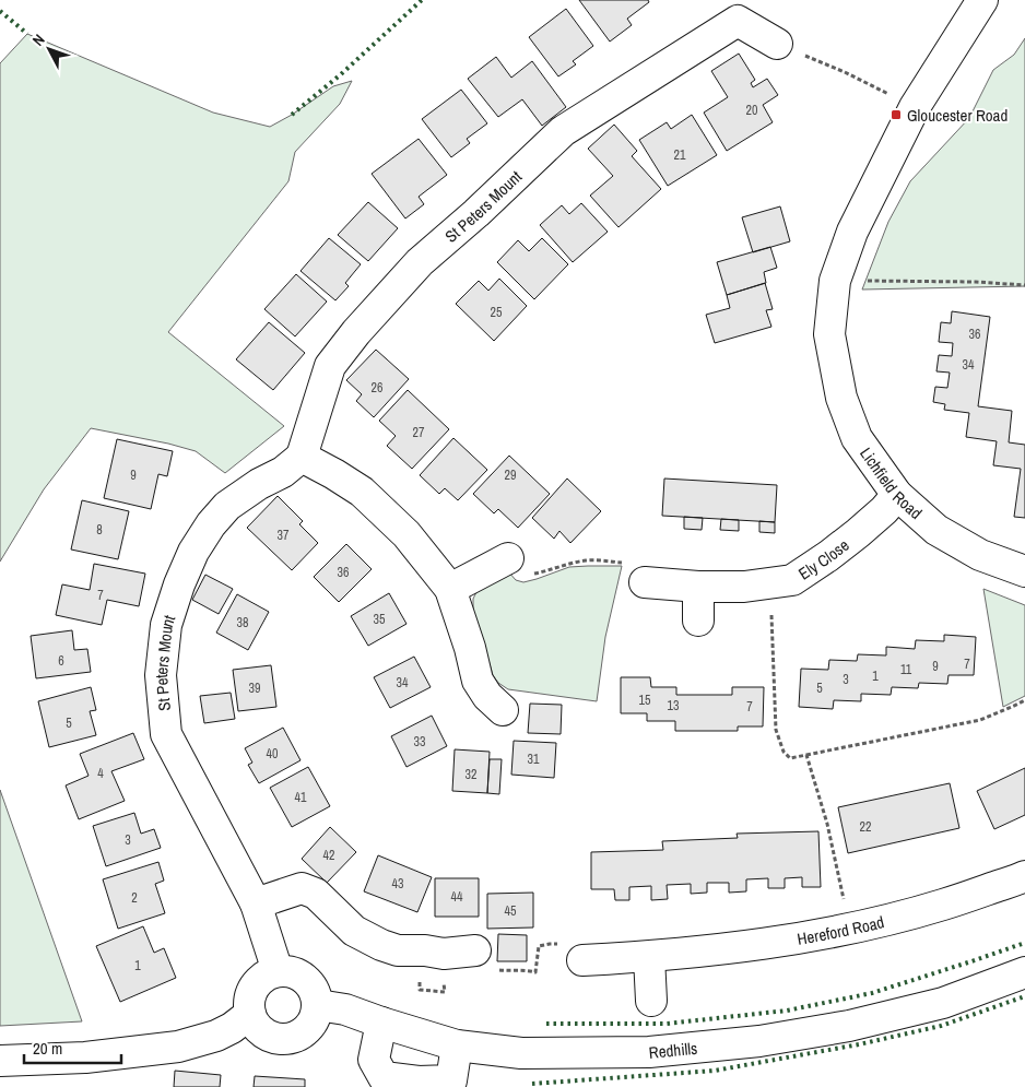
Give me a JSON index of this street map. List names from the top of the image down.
{
  "streets": {
    "street": [
      "St Peters Mount",
      "Lichfield Road",
      "Ely Close",
      "Hereford Road",
      "Redhills"
    ]
  },
  "crossings": [
    ["St Peters Mount", "Redhills"],
    ["Lichfield Road", "Ely Close"]
  ],
  "places": {
    "transit": ["Gloucester Road"]
  },
  "house_numbers": [
    "20",
    "21",
    "25",
    "36",
    "34",
    "26",
    "27",
    "9",
    "29",
    "8",
    "37",
    "36",
    "7",
    "35",
    "38",
    "6",
    "7",
    "9",
    "11",
    "1",
    "3",
    "34",
    "39",
    "5",
    "15",
    "13",
    "7",
    "5",
    "33",
    "40",
    "31",
    "4",
    "32",
    "41",
    "22",
    "3",
    "42",
    "43",
    "44",
    "2",
    "45",
    "1"
  ],
  "scale_bar": "20 m",
  "north": "top left"
}
